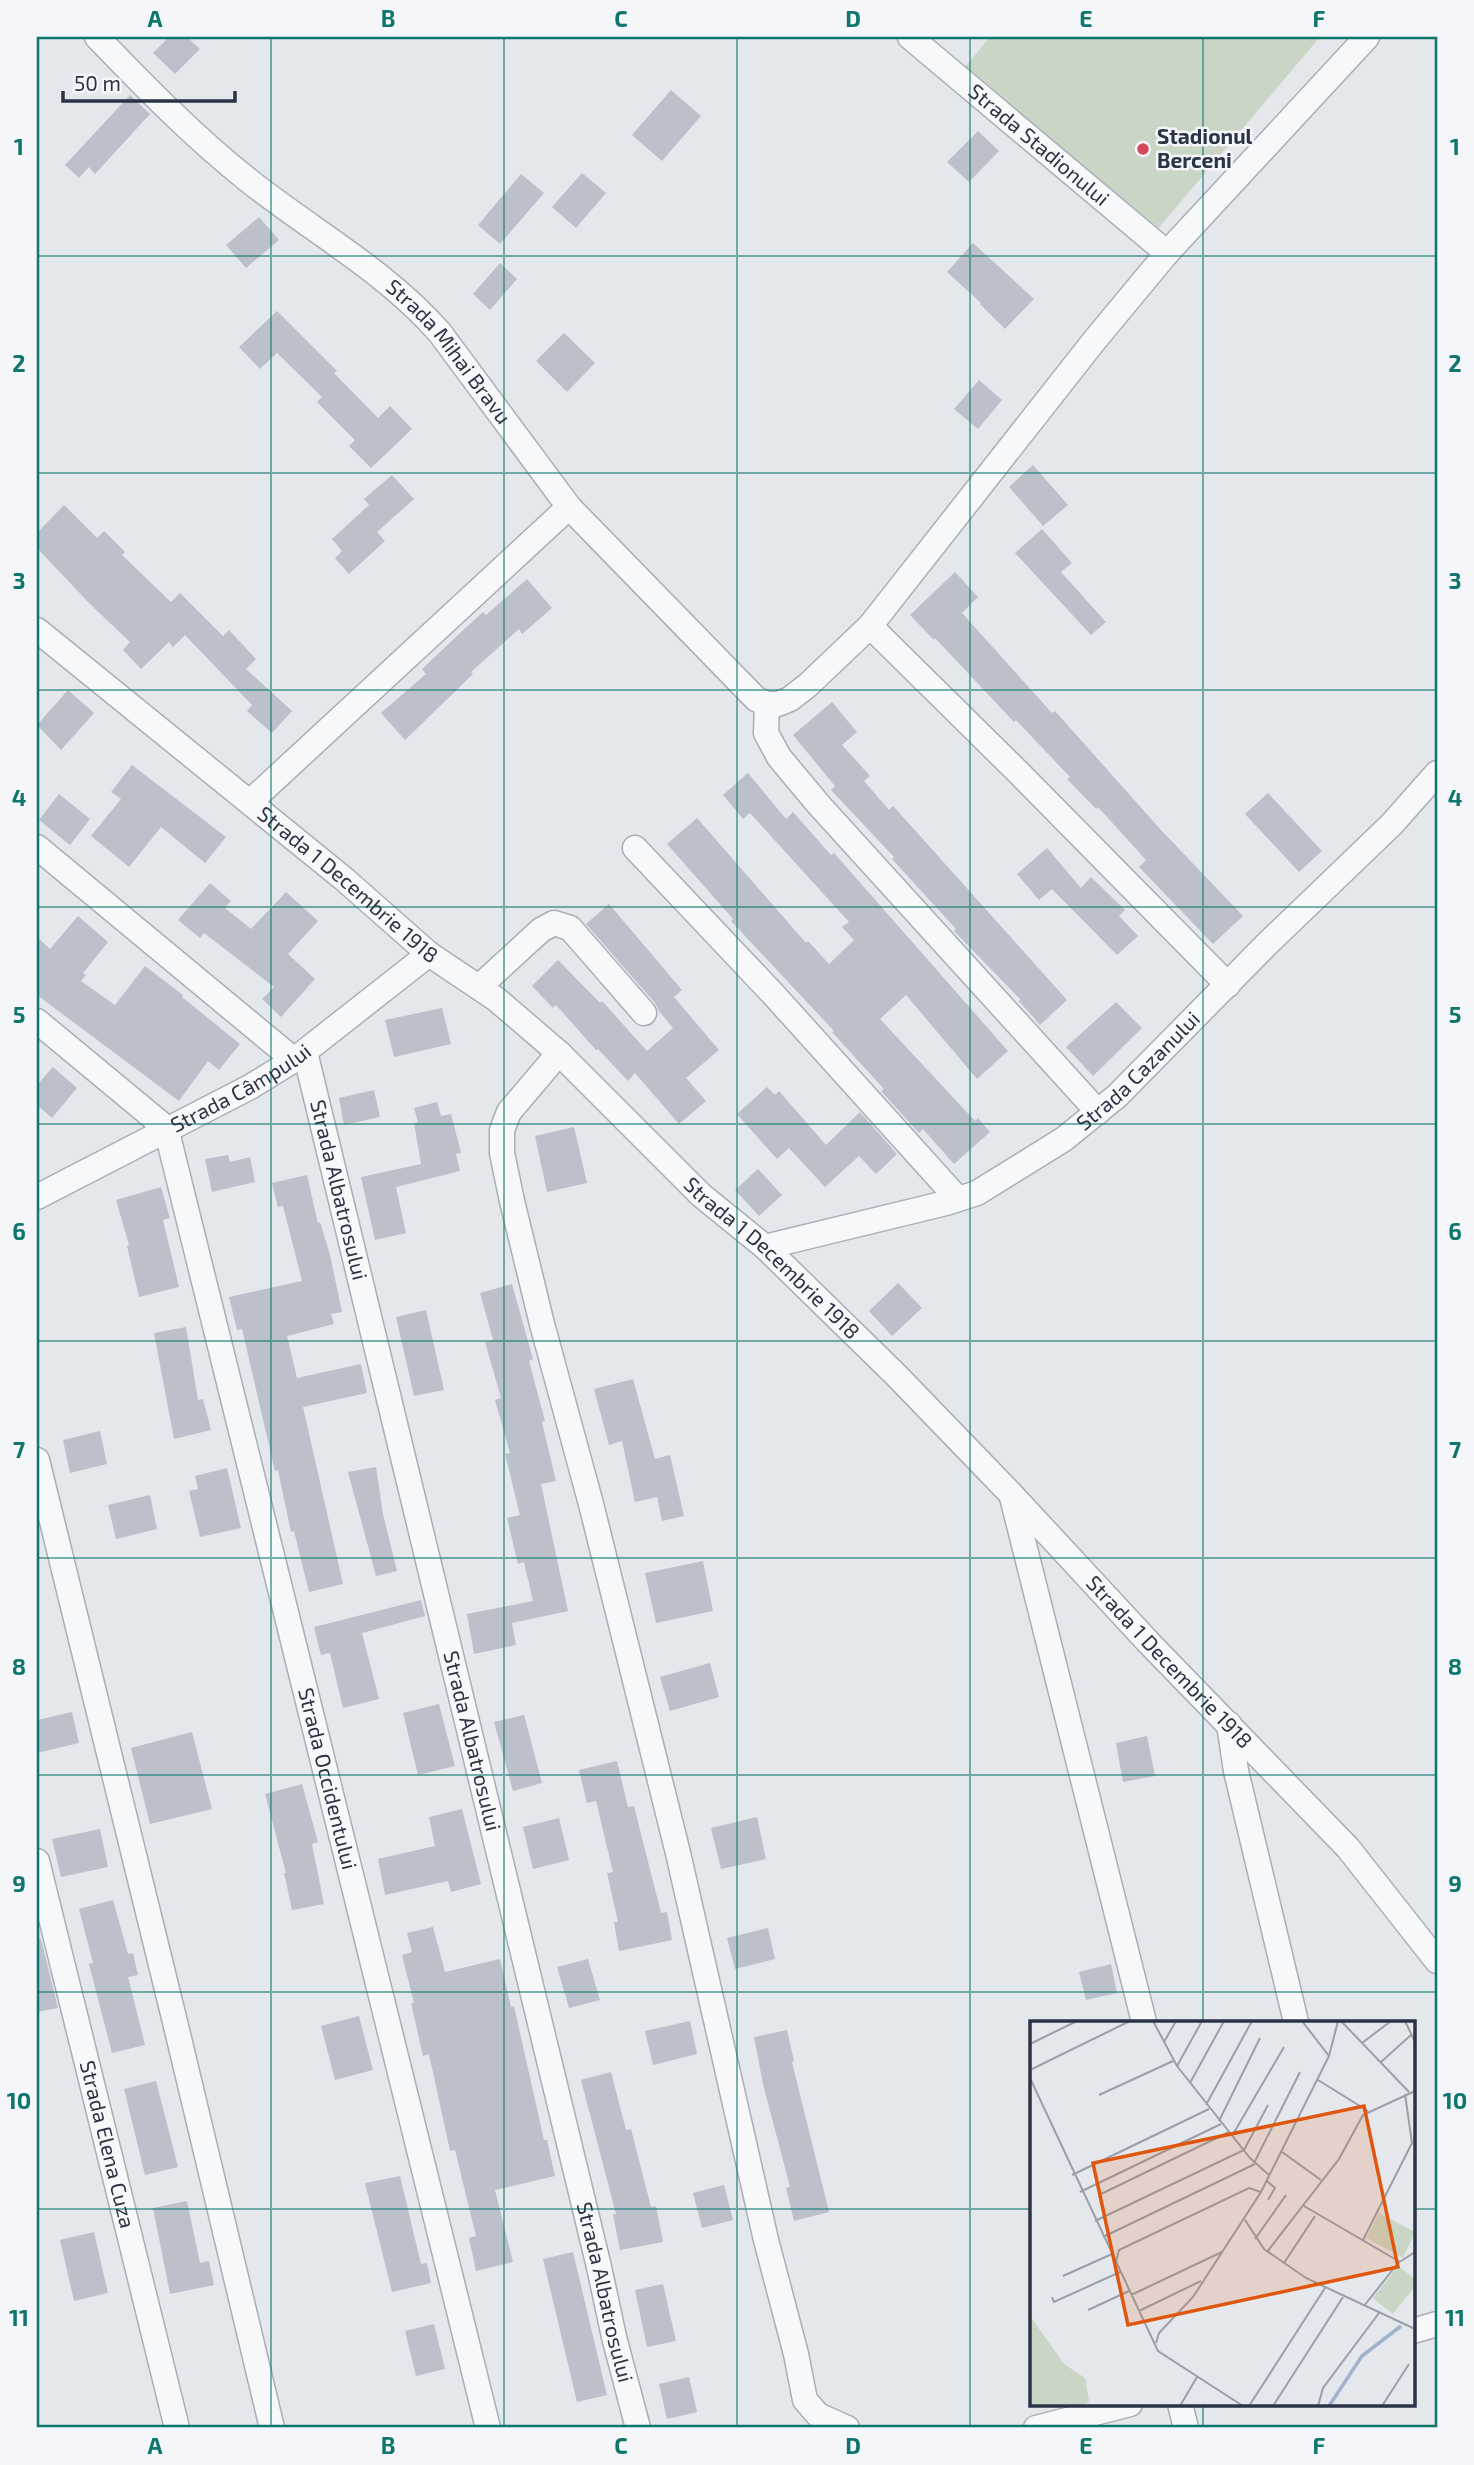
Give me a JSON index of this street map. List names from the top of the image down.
{
  "streets": {
    "street": [
      "Strada Stadionului",
      "Strada Mihai Bravu",
      "Strada 1 Decembrie 1918",
      "Strada Cazanului",
      "Strada Câmpului",
      "Strada Albatrosului",
      "Strada Occidentului",
      "Strada Elena Cuza"
    ]
  },
  "crossings": [
    ["Strada 1 Decembrie 1918", "Strada Cazanului"],
    ["Strada 1 Decembrie 1918", "Strada Câmpului"],
    ["Strada Câmpului", "Strada Albatrosului"],
    ["Strada Câmpului", "Strada Occidentului"]
  ],
  "places": ["Stadionul Berceni"],
  "scale_bar": "50 m",
  "grid": {
    "columns": [
      "A",
      "B",
      "C",
      "D",
      "E",
      "F"
    ],
    "rows": [
      "1",
      "2",
      "3",
      "4",
      "5",
      "6",
      "7",
      "8",
      "9",
      "10",
      "11"
    ]
  }
}
